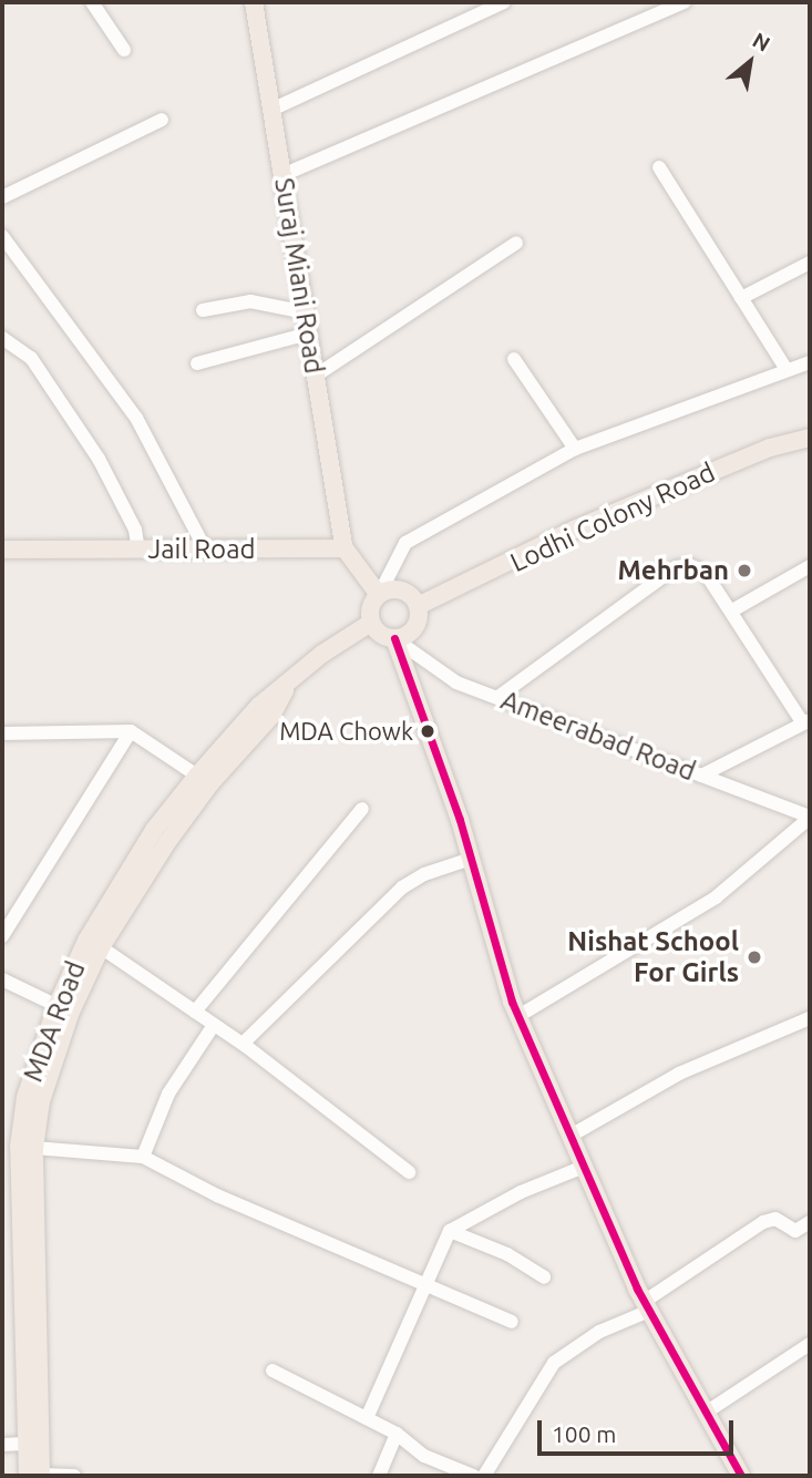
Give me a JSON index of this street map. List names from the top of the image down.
{
  "streets": {
    "main road": [
      "Suraj Miani Road",
      "Lodhi Colony Road",
      "Jail Road",
      "MDA Road"
    ],
    "street": ["Ameerabad Road"]
  },
  "crossings": [
    ["Suraj Miani Road", "Jail Road"],
    ["Lodhi Colony Road", "Ameerabad Road"],
    ["Lodhi Colony Road", "MDA Road"],
    ["Ameerabad Road", "MDA Road"]
  ],
  "places": ["Mehrban", "MDA Chowk", "Nishat School For Girls"],
  "scale_bar": "100 m",
  "north": "top right"
}
